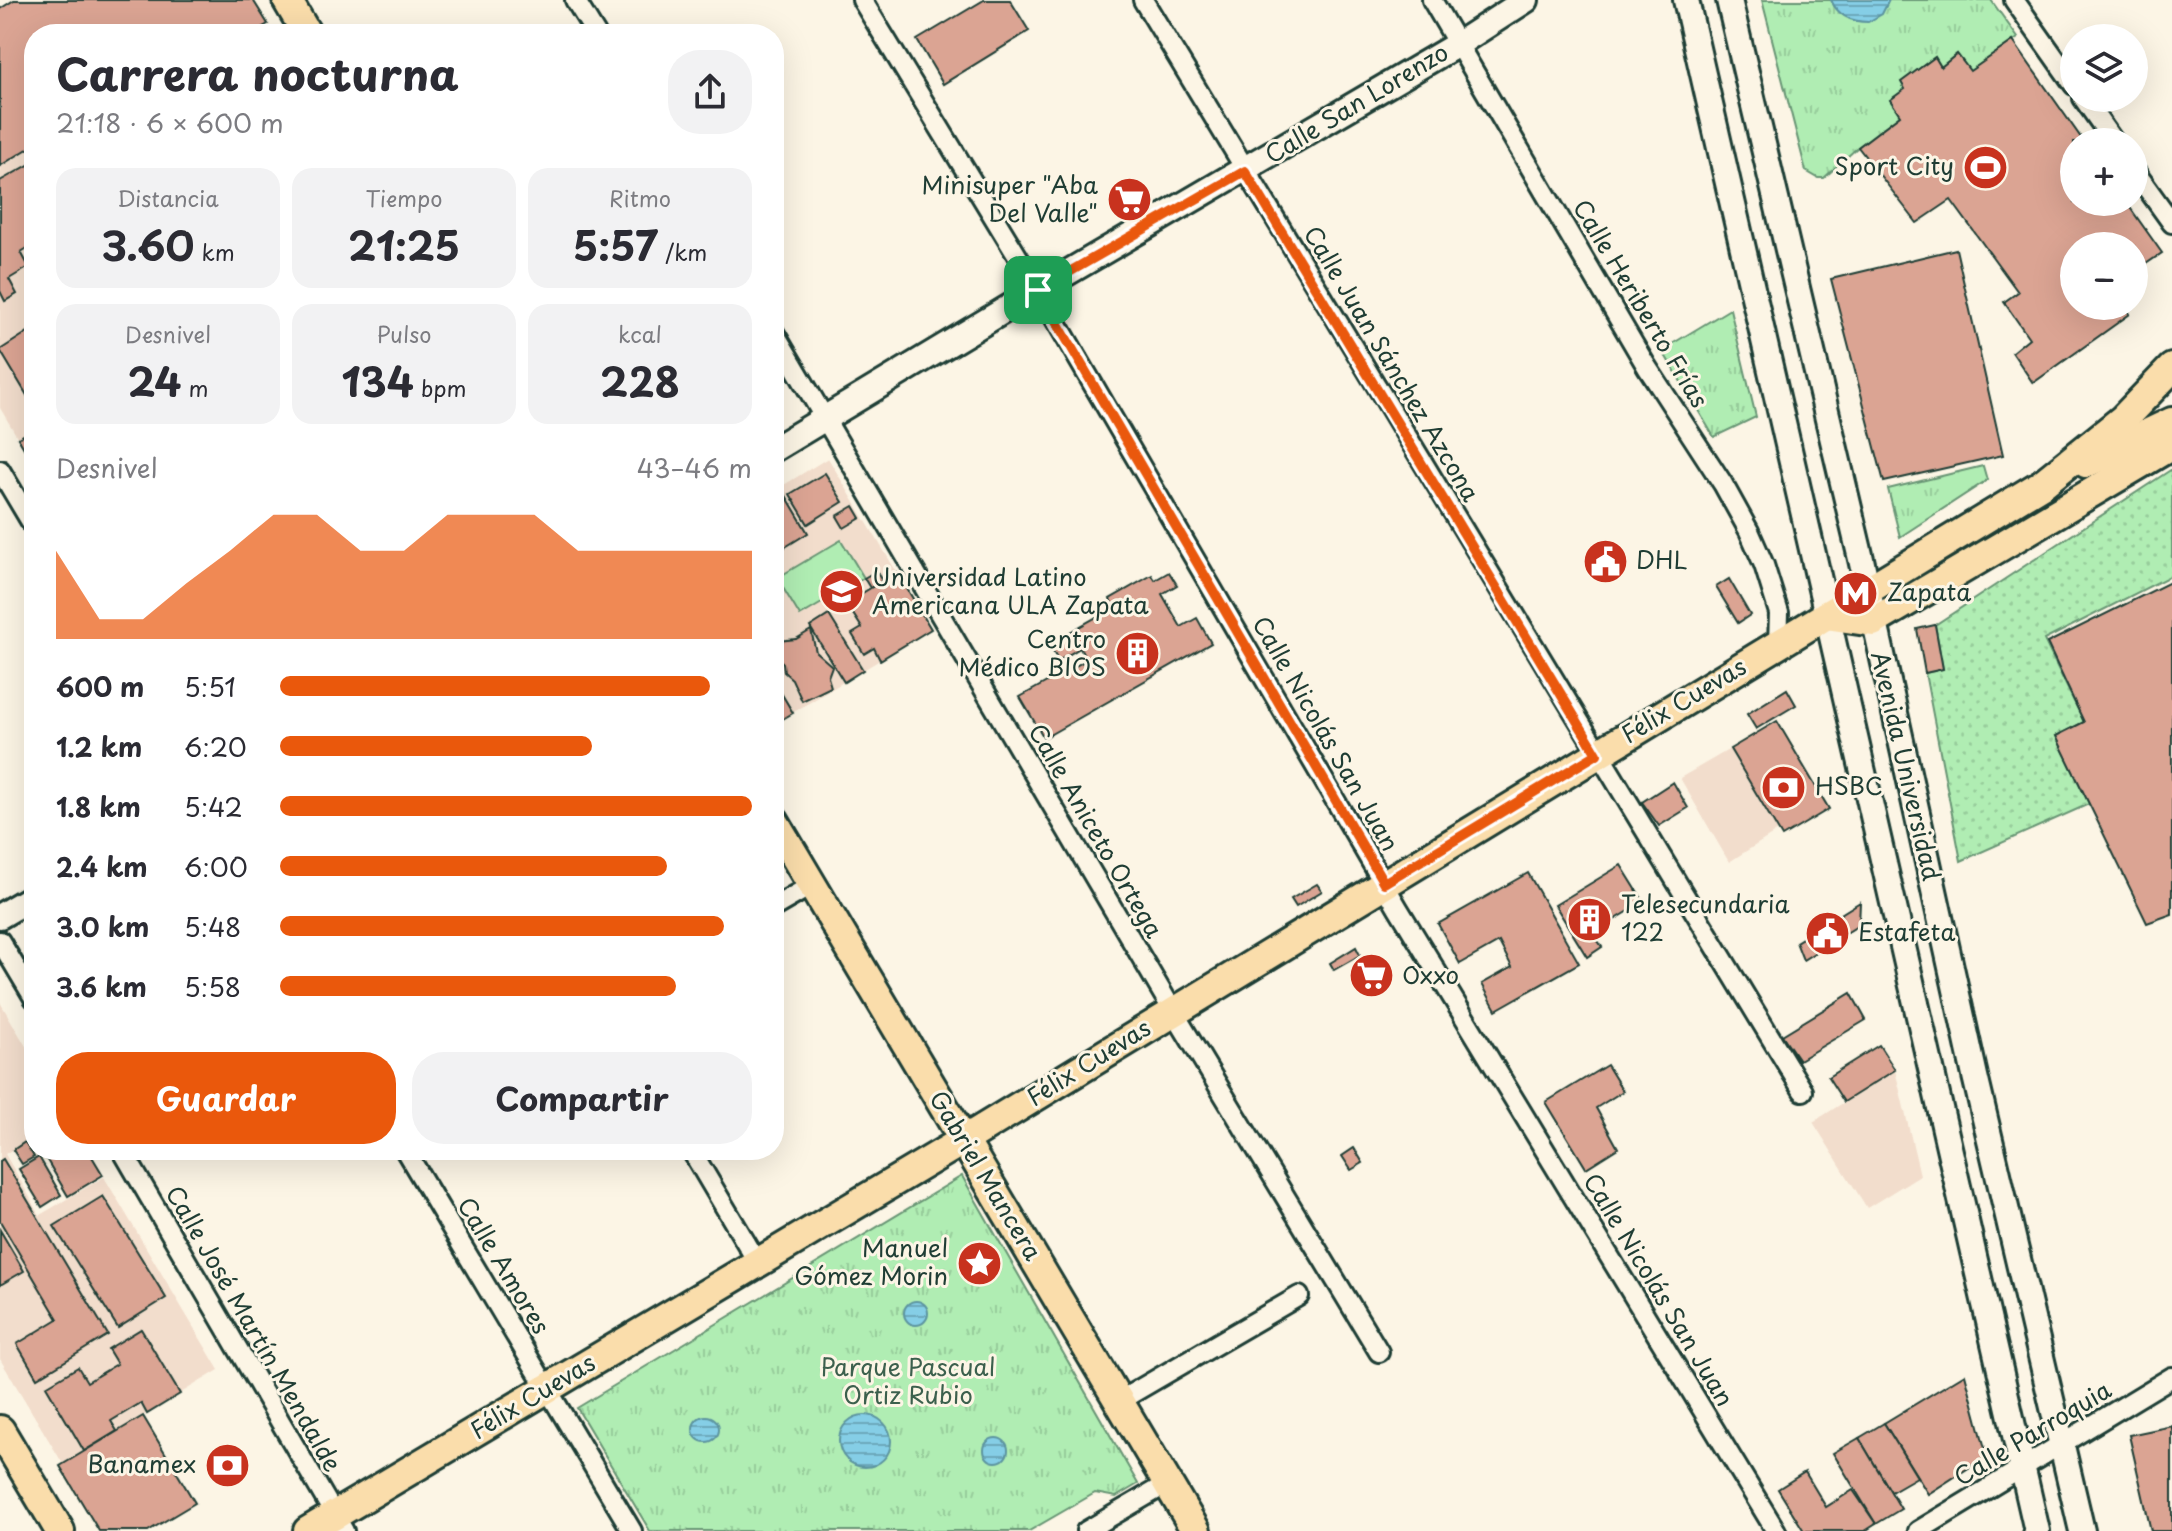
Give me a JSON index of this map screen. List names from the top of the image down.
{
  "streets": {
    "main road": [
      "Calle San Lorenzo",
      "Félix Cuevas",
      "Avenida Universidad",
      "Gabriel Mancera"
    ],
    "street": [
      "Calle Heriberto Frías",
      "Calle Juan Sánchez Azcona",
      "Calle Nicolás San Juan",
      "Calle Aniceto Ortega",
      "Calle Amores",
      "Calle José Martín Mendalde",
      "Calle Parroquia"
    ]
  },
  "crossings": [
    ["Calle San Lorenzo", "Calle Heriberto Frías"],
    ["Calle San Lorenzo", "Calle Juan Sánchez Azcona"],
    ["Calle San Lorenzo", "Calle Nicolás San Juan"],
    ["Calle San Lorenzo", "Calle Aniceto Ortega"],
    ["Calle Heriberto Frías", "Félix Cuevas"],
    ["Calle Juan Sánchez Azcona", "Félix Cuevas"],
    ["Félix Cuevas", "Calle Nicolás San Juan"],
    ["Félix Cuevas", "Avenida Universidad"],
    ["Félix Cuevas", "Calle Aniceto Ortega"],
    ["Félix Cuevas", "Gabriel Mancera"],
    ["Félix Cuevas", "Calle Amores"],
    ["Félix Cuevas", "Calle José Martín Mendalde"],
    ["Avenida Universidad", "Calle Parroquia"]
  ],
  "parks": ["Parque Pascual Ortiz Rubio"],
  "places": {
    "sports": ["Sport City"],
    "supermarket": ["Minisuper \"Aba Del Valle\"", "Oxxo"],
    "public building": ["DHL", "Estafeta"],
    "school or university": ["Universidad Latino Americana ULA Zapata"],
    "metro station": ["Zapata"],
    "building": ["Centro Médico BIOS", "Telesecundaria 122"],
    "bank": ["HSBC", "Banamex"],
    "place": ["Manuel Gómez Morin"]
  },
  "page": {
    "map_buttons": ["+", "−"],
    "heading": ["Carrera nocturna", "21:18 · 6 × 600 m"],
    "stats": [
      ["Distancia", "3.60 km"],
      ["Tiempo", "21:25"],
      ["Ritmo", "5:57 /km"],
      ["Desnivel", "24 m"],
      ["Pulso", "134 bpm"],
      ["kcal", "228"]
    ],
    "chart": ["Desnivel", "43–46 m"],
    "list": [
      {
        "name": "600 m",
        "note": "5:51"
      },
      {
        "name": "1.2 km",
        "note": "6:20"
      },
      {
        "name": "1.8 km",
        "note": "5:42"
      },
      {
        "name": "2.4 km",
        "note": "6:00"
      },
      {
        "name": "3.0 km",
        "note": "5:48"
      },
      {
        "name": "3.6 km",
        "note": "5:58"
      }
    ],
    "buttons": ["Guardar", "Compartir"]
  }
}
